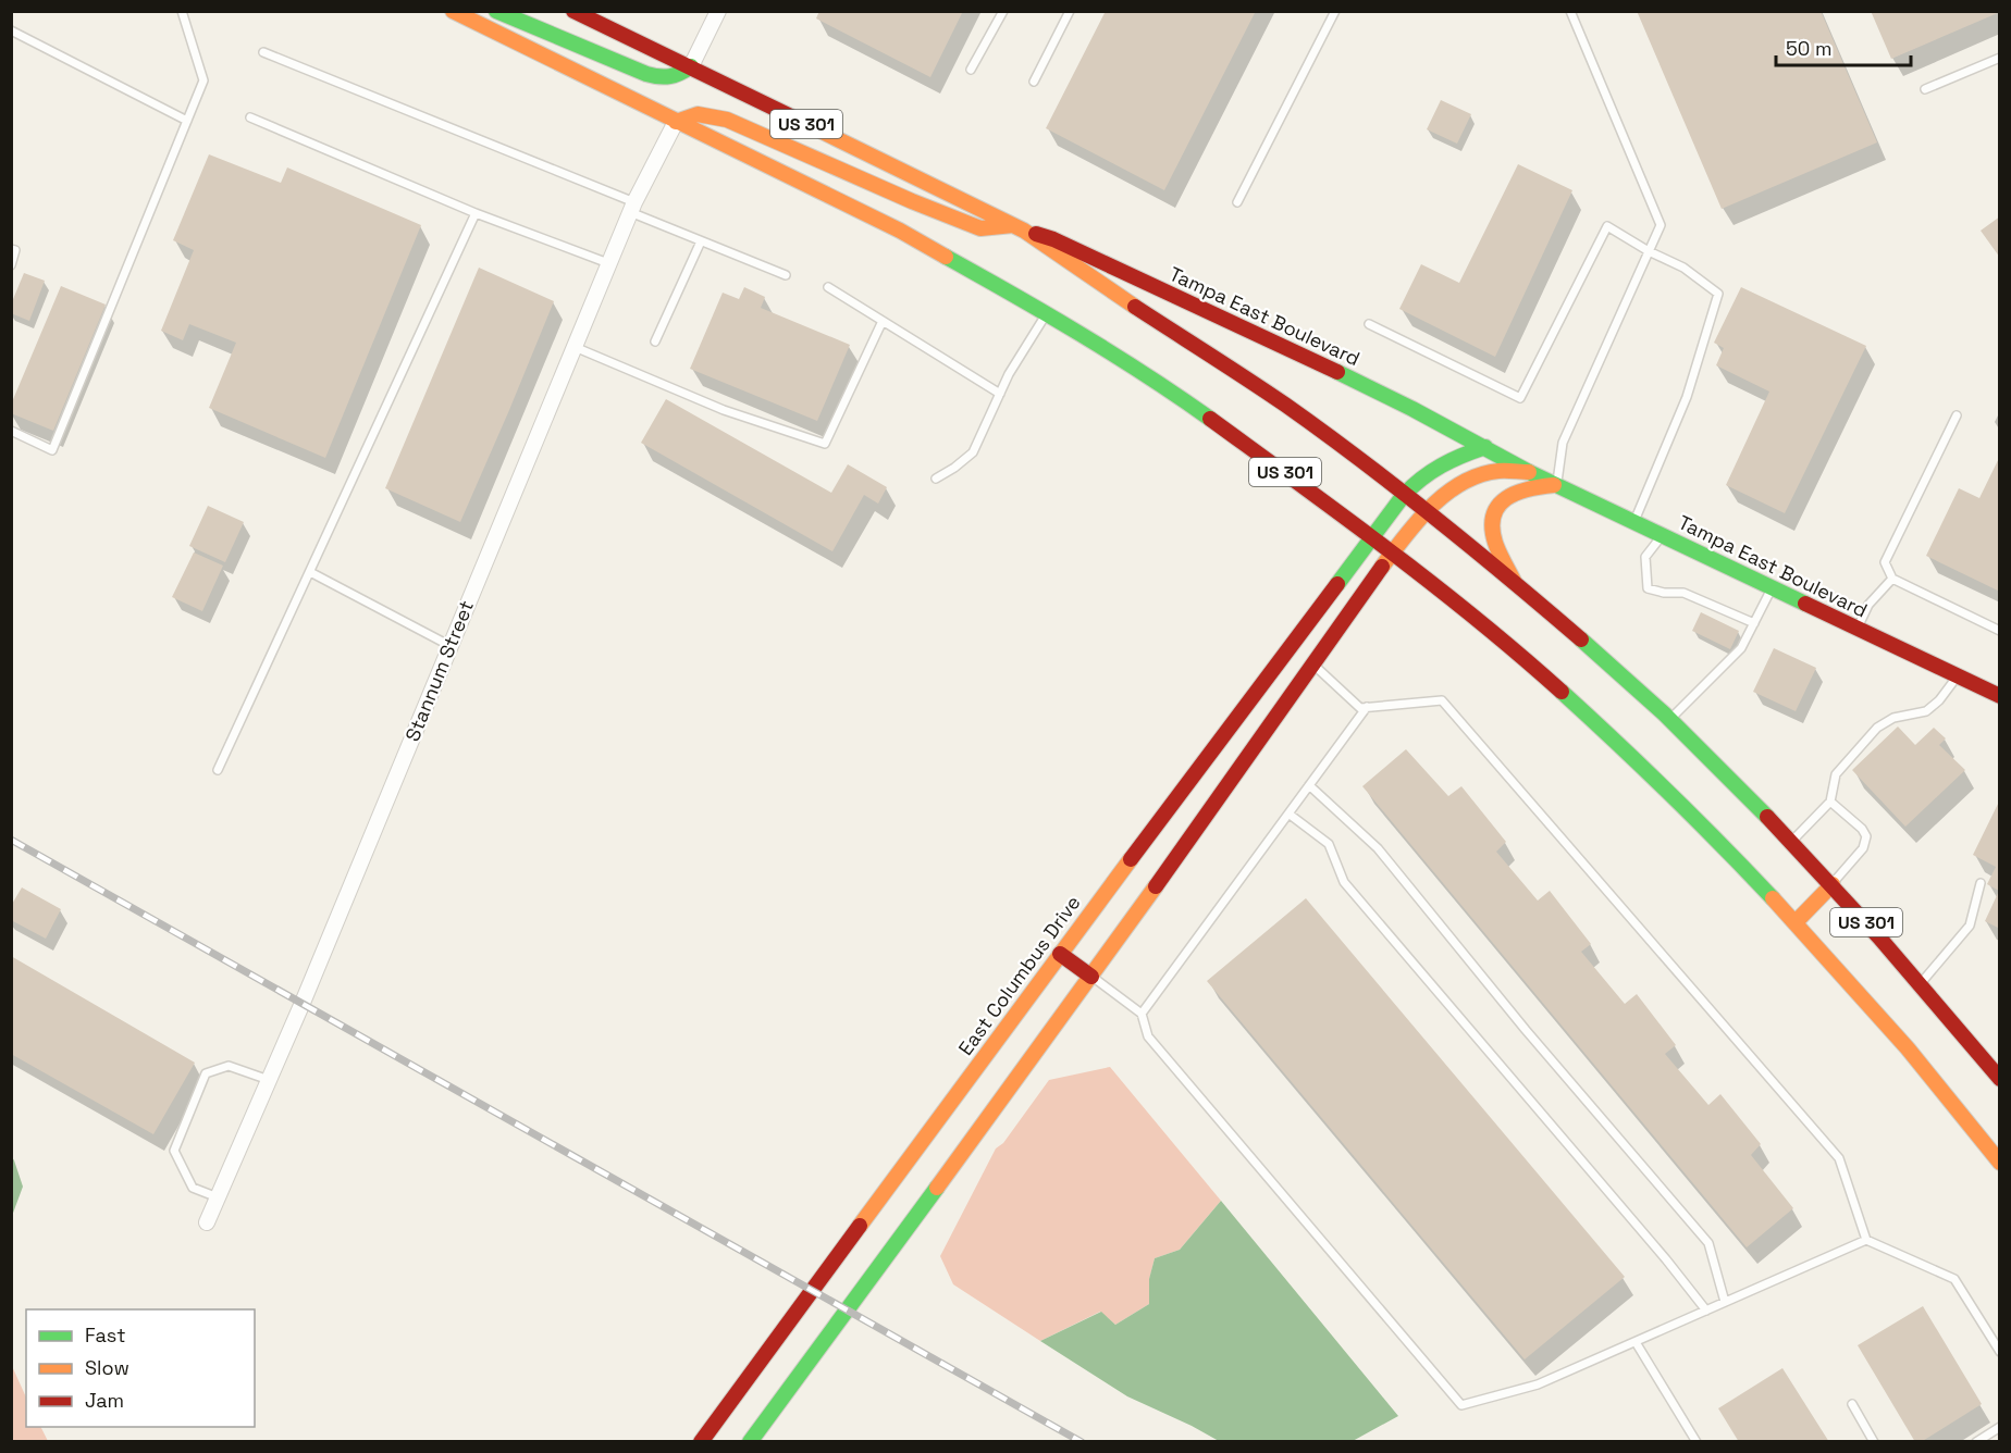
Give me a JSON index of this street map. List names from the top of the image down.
{
  "streets": {
    "main road": ["US 301", "Tampa East Boulevard", "East Columbus Drive"],
    "street": ["Stannum Street"]
  },
  "crossings": [
    ["US 301", "Tampa East Boulevard"],
    ["US 301", "Stannum Street"],
    ["US 301", "East Columbus Drive"]
  ],
  "legend": ["Fast", "Slow", "Jam"],
  "scale_bar": "50 m"
}
